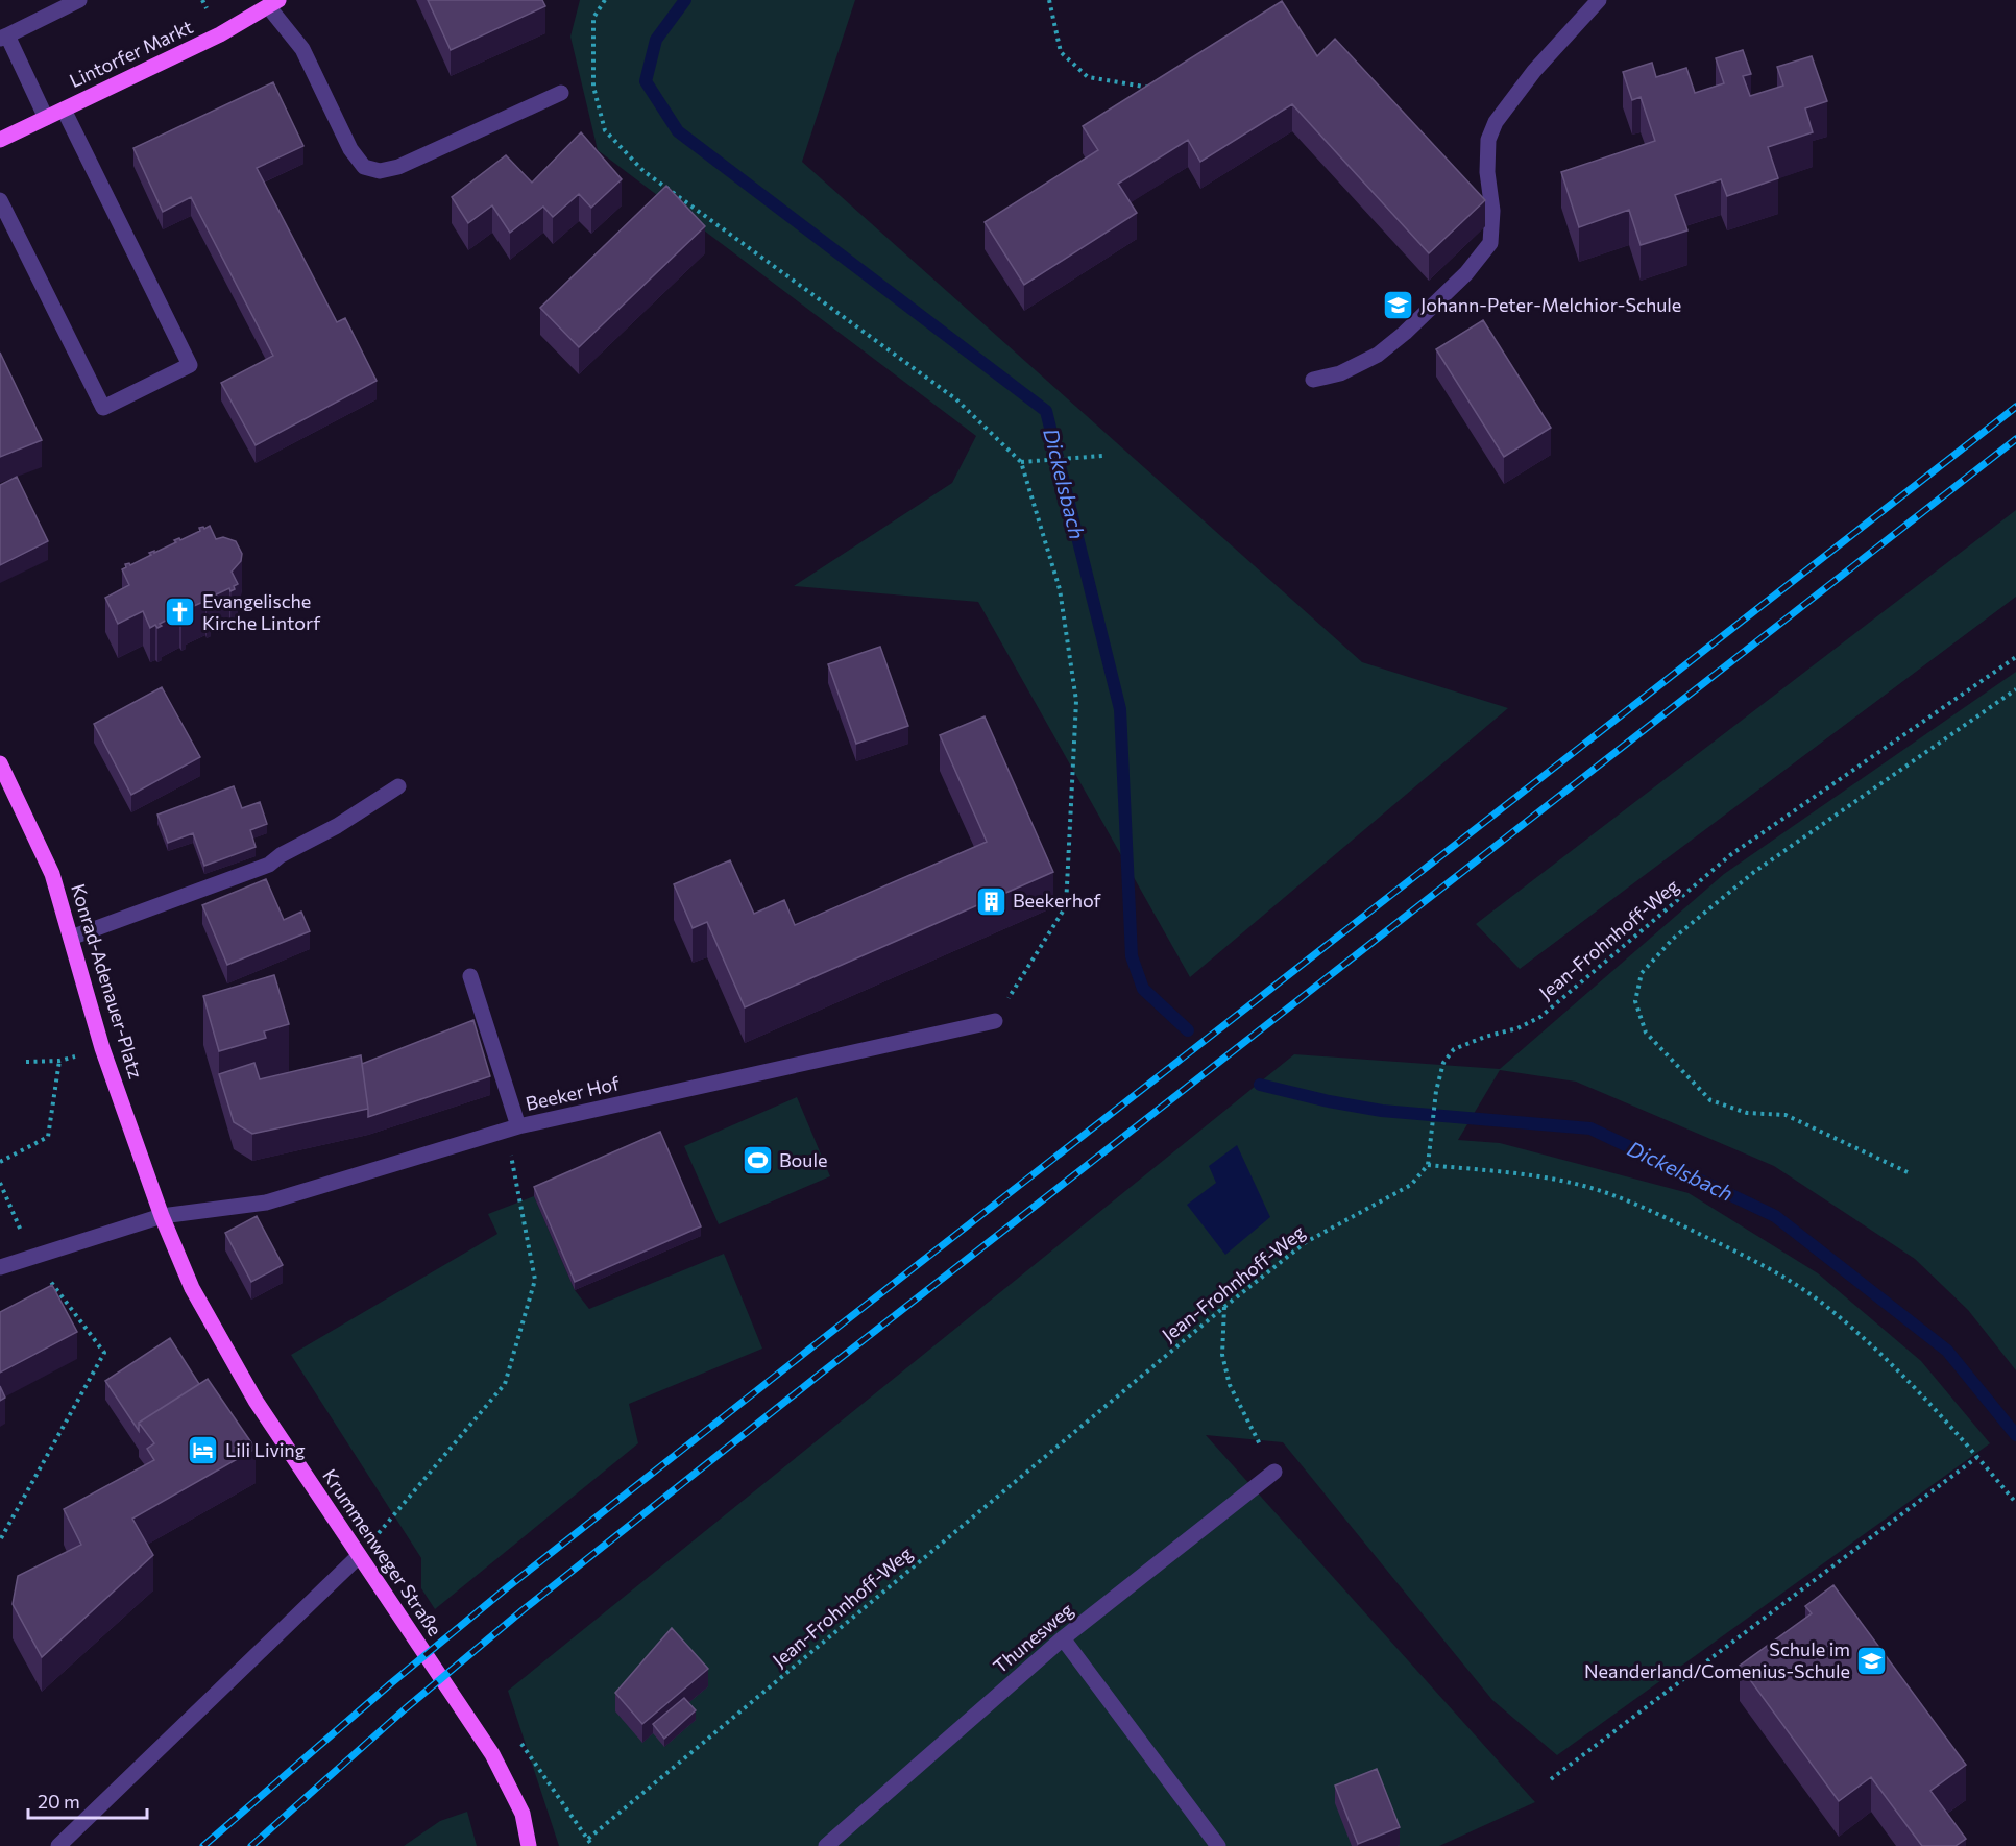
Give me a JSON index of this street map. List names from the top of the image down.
{
  "streets": {
    "main road": ["Lintorfer Markt", "Konrad-Adenauer-Platz", "Krummenweger Straße"],
    "street": ["Beeker Hof", "Thunesweg"],
    "path": ["Jean-Frohnhoff-Weg"]
  },
  "crossings": [
    ["Konrad-Adenauer-Platz", "Beeker Hof"],
    ["Konrad-Adenauer-Platz", "Krummenweger Straße"],
    ["Beeker Hof", "Krummenweger Straße"]
  ],
  "water": ["Dickelsbach"],
  "places": {
    "school or university": ["Johann-Peter-Melchior-Schule", "Schule im Neanderland/Comenius-Schule"],
    "church": ["Evangelische Kirche Lintorf"],
    "building": ["Beekerhof"],
    "sports": ["Boule"],
    "hotel": ["Lili Living"]
  },
  "scale_bar": "20 m"
}
